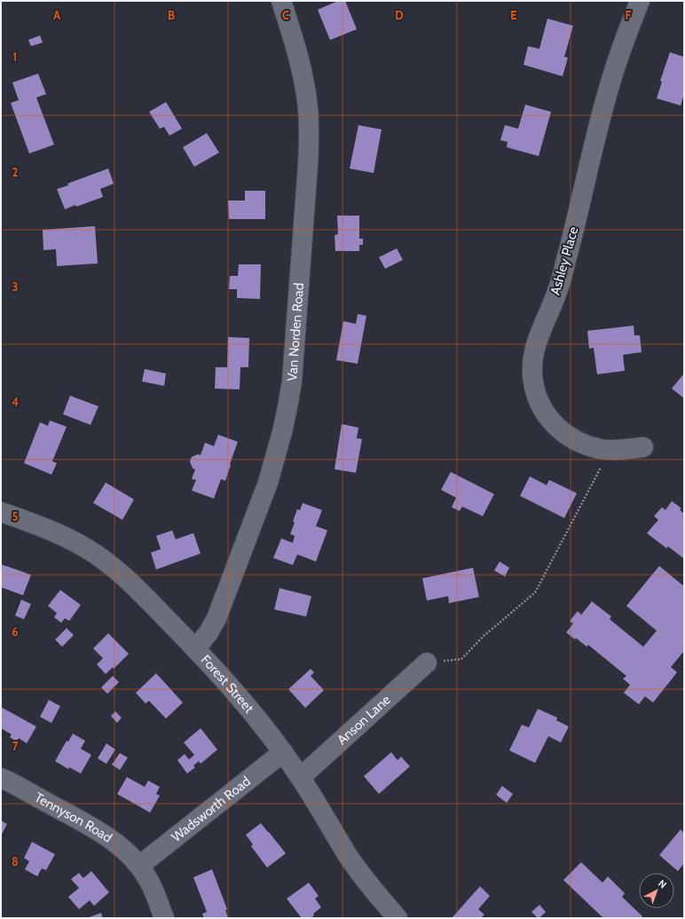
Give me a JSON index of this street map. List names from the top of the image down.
{
  "streets": {
    "street": [
      "Ashley Place",
      "Van Norden Road",
      "Forest Street",
      "Anson Lane",
      "Wadsworth Road",
      "Tennyson Road"
    ]
  },
  "crossings": [
    ["Van Norden Road", "Forest Street"],
    ["Forest Street", "Anson Lane"],
    ["Forest Street", "Wadsworth Road"],
    ["Wadsworth Road", "Tennyson Road"]
  ],
  "north": "top right",
  "grid": {
    "columns": [
      "A",
      "B",
      "C",
      "D",
      "E",
      "F"
    ],
    "rows": [
      "1",
      "2",
      "3",
      "4",
      "5",
      "6",
      "7",
      "8"
    ]
  }
}
